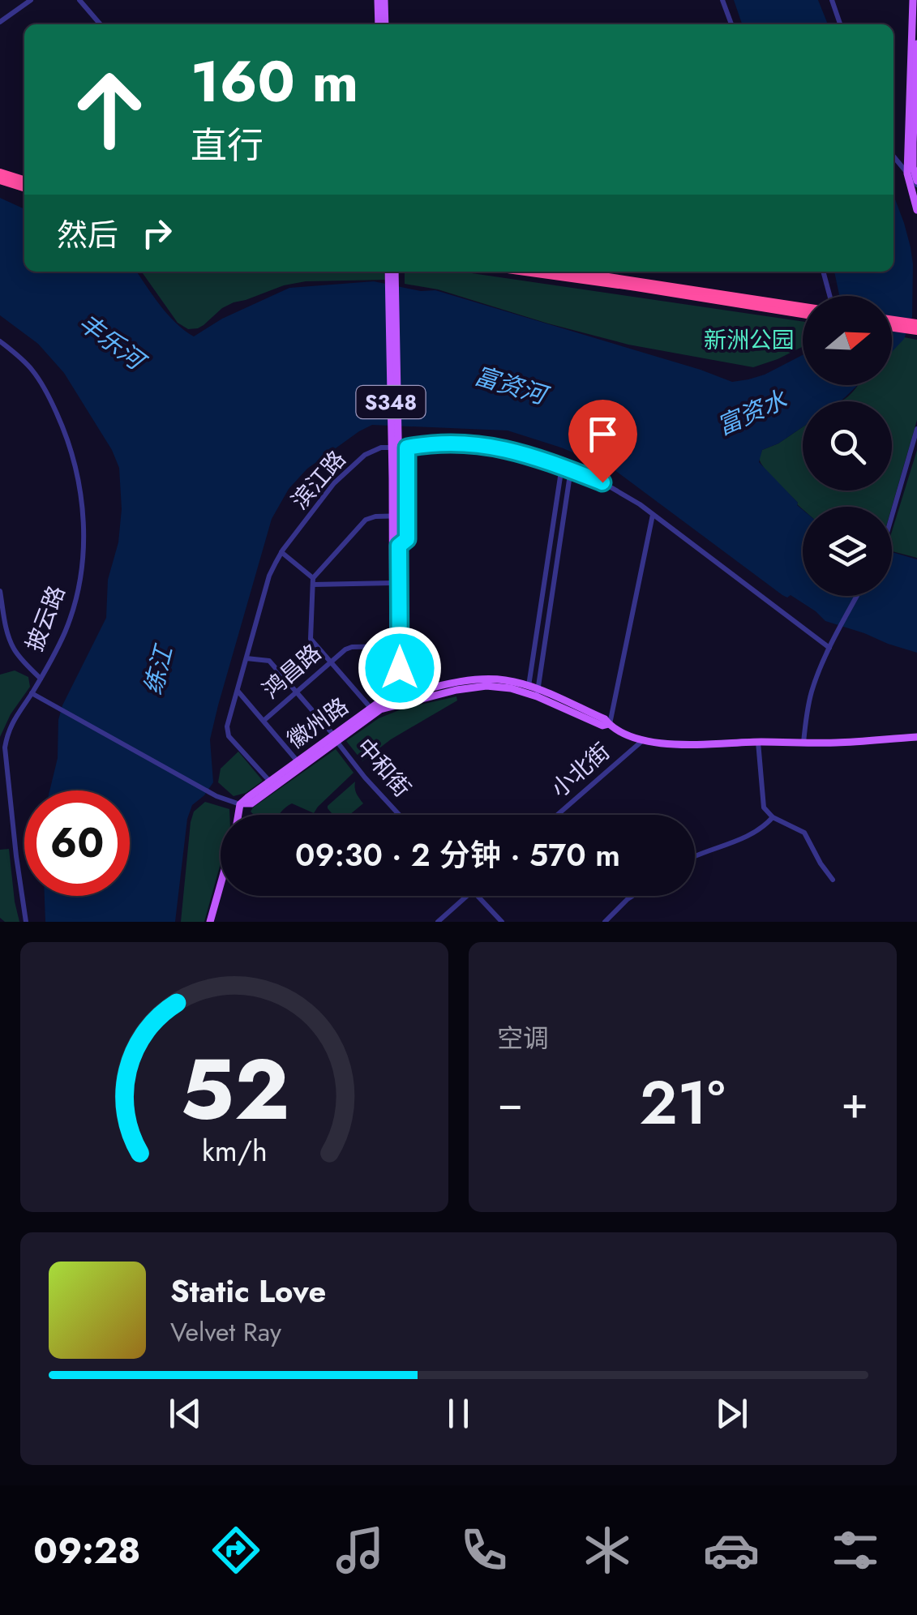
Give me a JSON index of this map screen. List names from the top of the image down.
{
  "streets": {
    "main road": ["S348", "徽州路"],
    "street": [
      "滨江路",
      "披云路",
      "鸿昌路",
      "中和街",
      "小北街"
    ]
  },
  "crossings": [
    ["S348", "鸿昌路"],
    ["S348", "徽州路"],
    ["滨江路", "徽州路"],
    ["滨江路", "中和街"],
    ["鸿昌路", "中和街"],
    ["徽州路", "中和街"],
    ["徽州路", "小北街"]
  ],
  "water": [
    "丰乐河",
    "富资河",
    "富资水",
    "练江"
  ],
  "parks": ["新洲公园"],
  "north": "right",
  "page": {
    "turn": ["160 m", "直行"],
    "then": "然后",
    "limit": "60",
    "trip": "09:30 · 2 分钟 · 570 m",
    "tile": "空调",
    "heat": ["−", "21°", "+"],
    "song": ["Static Love", "Velvet Ray"],
    "tabs": "09:28",
    "gauge": ["52", "km/h"]
  }
}
